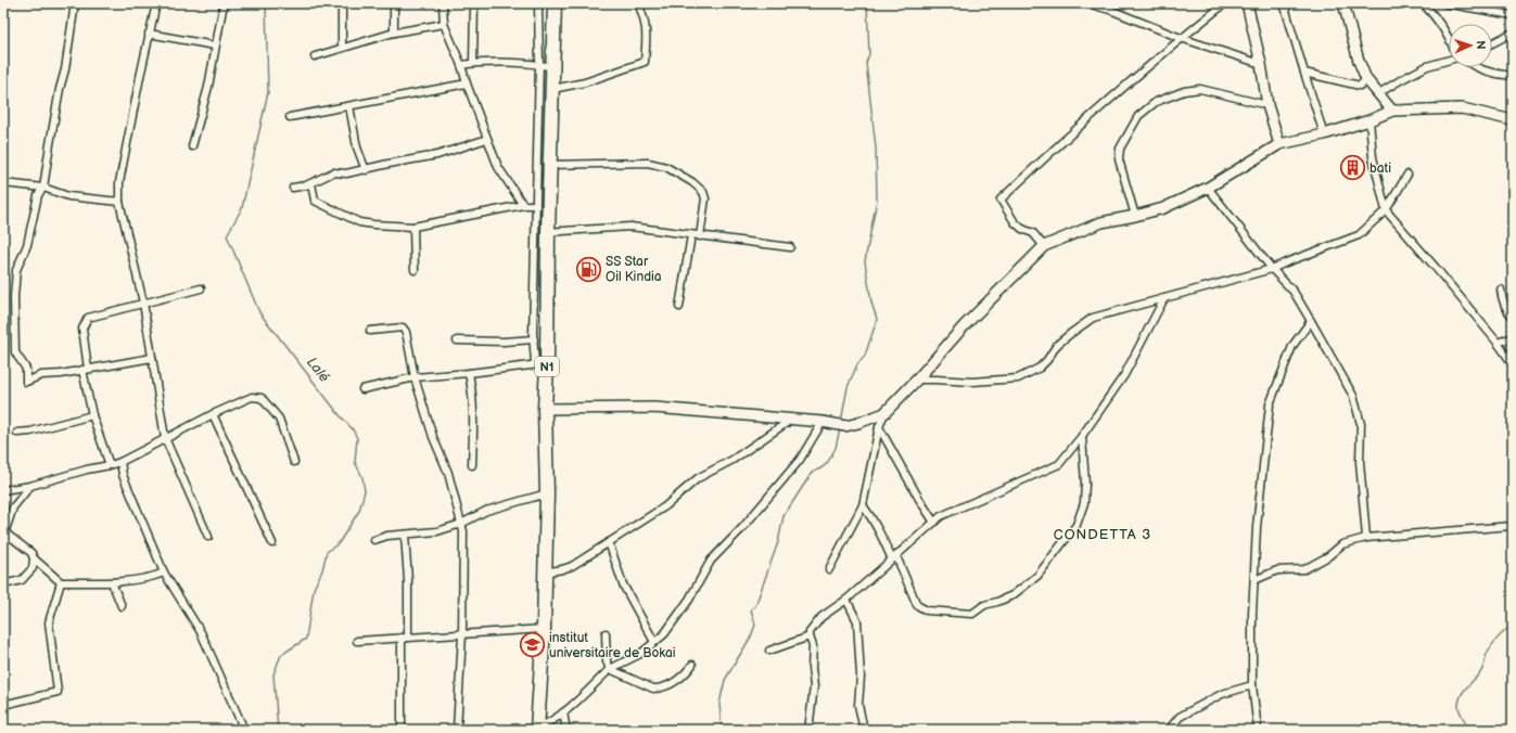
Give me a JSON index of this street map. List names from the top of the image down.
{
  "streets": {
    "highway": ["N1"]
  },
  "districts": ["СONDETTA 3"],
  "water": ["Lalé"],
  "places": {
    "building": ["bati"],
    "fuel station": ["SS Star Oil Kindia"],
    "school or university": ["institut universitaire de Bokai"]
  },
  "north": "right"
}
